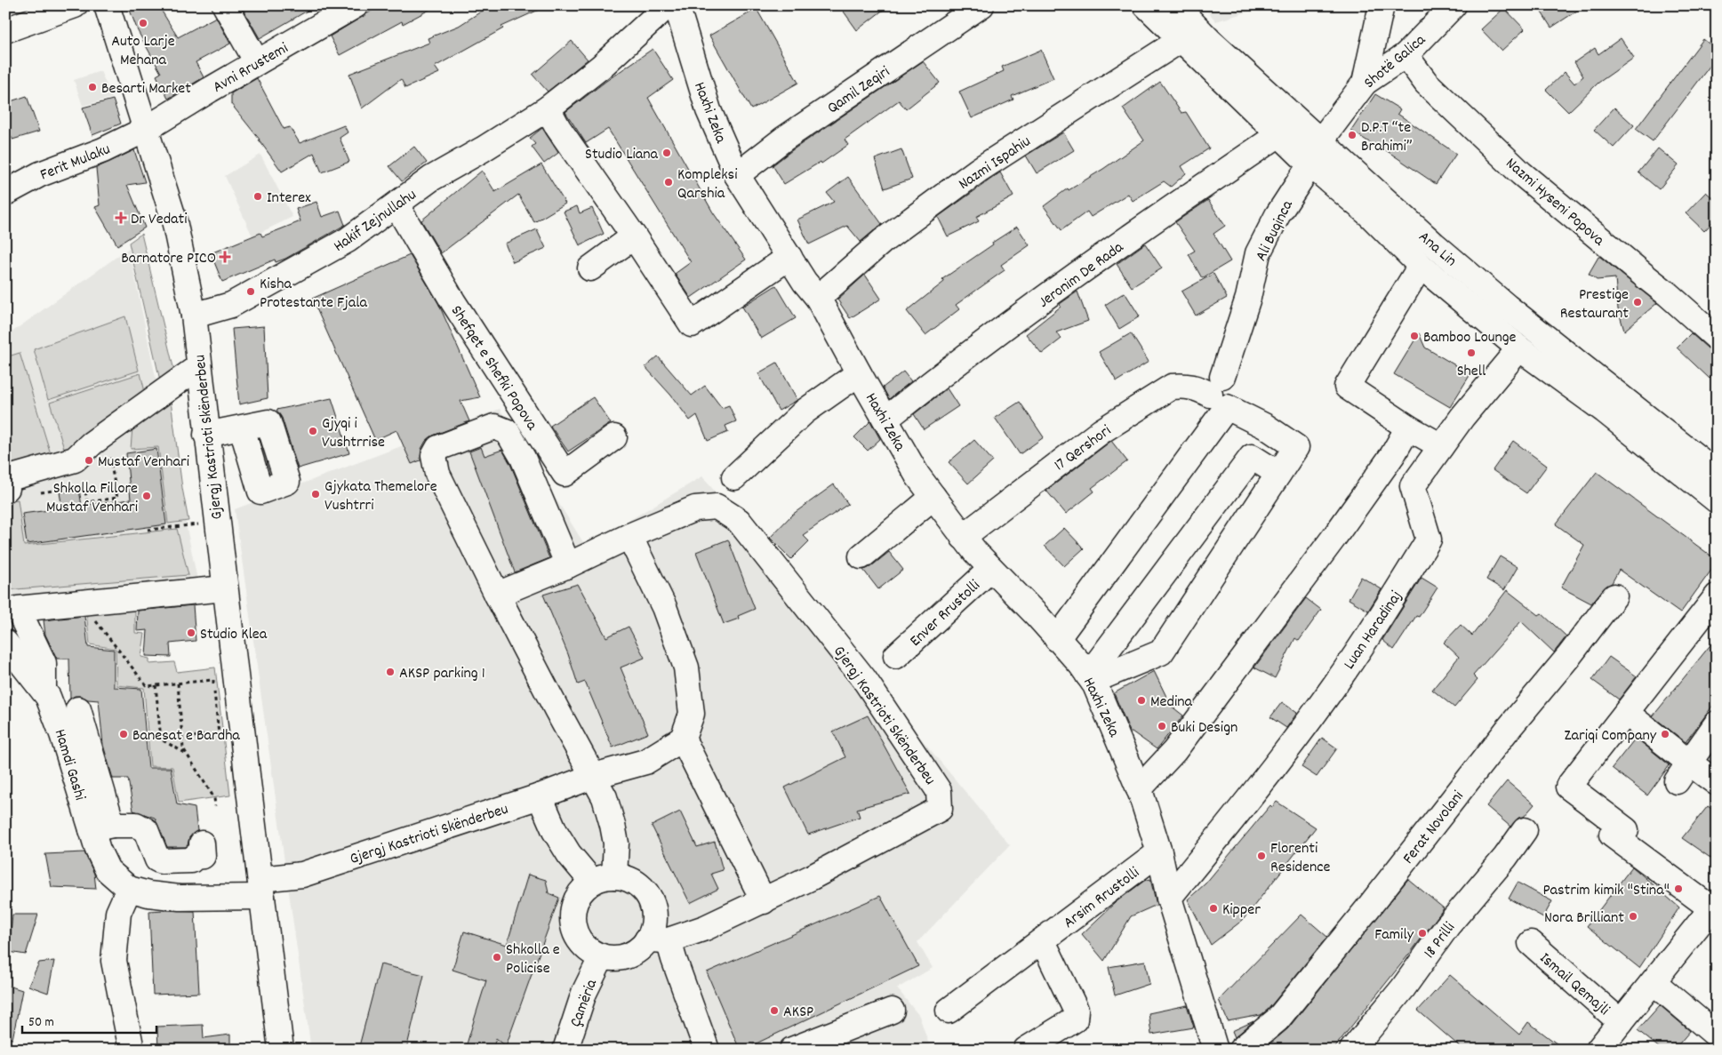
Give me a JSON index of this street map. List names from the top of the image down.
{
  "streets": {
    "street": [
      "Shotë Galica",
      "Avni Rrustemi",
      "Qamil Zeqiri",
      "Haxhi Zeka",
      "Ferit Mulaku",
      "Nazmi Ispahiu",
      "Nazmi Hyseni Popova",
      "Hakif Zejnullahu",
      "Ali Buqinca",
      "Ana Lin",
      "Jeronim De Rada",
      "Shefqet e Shefki Popova",
      "Gjergj Kastrioti Skënderbeu",
      "17 Qershori",
      "Enver Rrustolli",
      "Luan Haradinaj",
      "Hamdi Gashi",
      "Ferat Novolani",
      "Arsim Rrustolli",
      "18 Prilli",
      "Ismail Qemajli",
      "Çamëria"
    ]
  },
  "crossings": [
    ["Shotë Galica", "Nazmi Hyseni Popova"],
    ["Shotë Galica", "Ali Buqinca"],
    ["Shotë Galica", "Ana Lin"],
    ["Avni Rrustemi", "Ferit Mulaku"],
    ["Avni Rrustemi", "Gjergj Kastrioti Skënderbeu"],
    ["Qamil Zeqiri", "Haxhi Zeka"],
    ["Haxhi Zeka", "Nazmi Ispahiu"],
    ["Haxhi Zeka", "Jeronim De Rada"],
    ["Haxhi Zeka", "17 Qershori"],
    ["Haxhi Zeka", "Enver Rrustolli"],
    ["Haxhi Zeka", "Luan Haradinaj"],
    ["Haxhi Zeka", "Arsim Rrustolli"],
    ["Ferit Mulaku", "Gjergj Kastrioti Skënderbeu"],
    ["Nazmi Ispahiu", "Ana Lin"],
    ["Hakif Zejnullahu", "Shefqet e Shefki Popova"],
    ["Hakif Zejnullahu", "Gjergj Kastrioti Skënderbeu"],
    ["Ali Buqinca", "Ana Lin"],
    ["Ali Buqinca", "17 Qershori"],
    ["Ana Lin", "Jeronim De Rada"],
    ["Ana Lin", "Luan Haradinaj"],
    ["Gjergj Kastrioti Skënderbeu", "Hamdi Gashi"]
  ],
  "places": {
    "other": [
      "Auto Larje Mehana",
      "Besarti Market",
      "D.P.T “te Brahimi”",
      "Studio Liana",
      "Kompleksi Qarshia",
      "Interex",
      "Kisha Protestante Fjala",
      "Prestige Restaurant",
      "Bamboo Lounge",
      "Shell",
      "Gjyqi i Vushtrrise",
      "Mustaf Venhari",
      "Gjykata Themelore Vushtrri",
      "Shkolla Fillore Mustaf Venhari",
      "Studio Klea",
      "AKSP parking 1",
      "Medina",
      "Buki Design",
      "Banesat e Bardha",
      "Zariqi Company",
      "Florenti Residence",
      "Pastrim kimik \"Stina\"",
      "Kipper",
      "Nora Brilliant",
      "Family",
      "Shkolla e Policise",
      "AKSP"
    ],
    "health": ["Dr Vedati", "Barnatore PICO"]
  },
  "scale_bar": "50 m"
}
